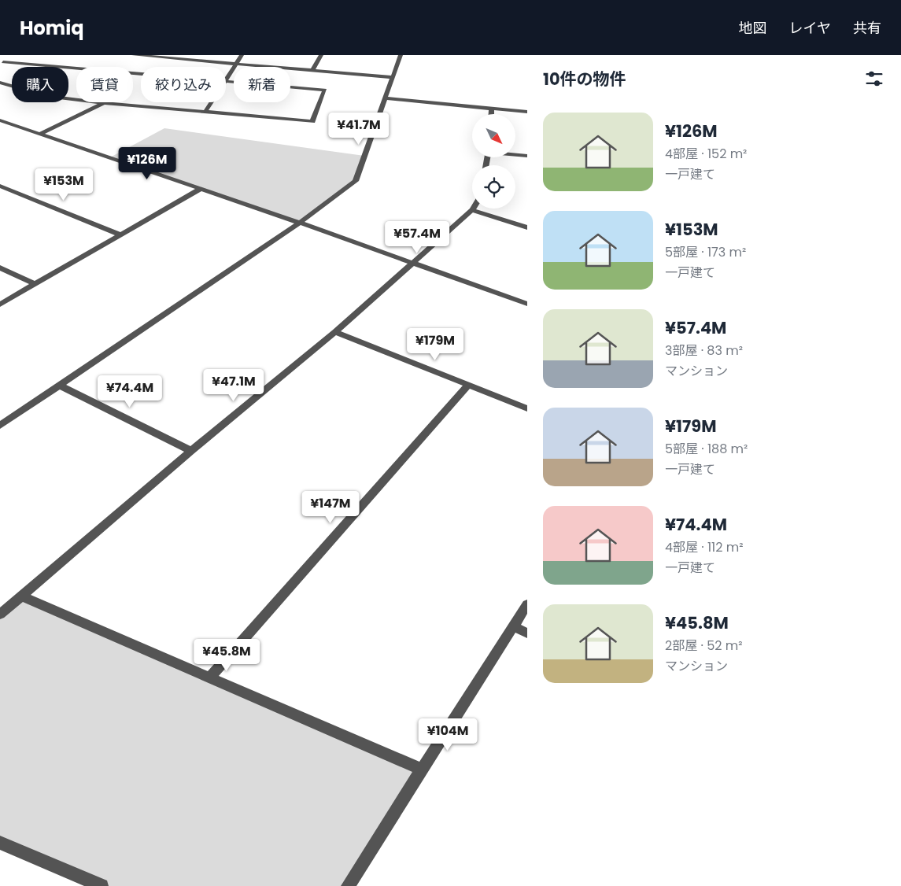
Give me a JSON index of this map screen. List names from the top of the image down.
{
  "north": "bottom right",
  "page": {
    "header": "Homiq",
    "nav": ["地図", "レイヤ", "共有"],
    "heading": "10件の物件",
    "chip": [
      "購入",
      "賃貸",
      "絞り込み",
      "新着"
    ],
    "list": [
      {
        "name": "¥126M",
        "note": "4部屋 · 152 m² · 一戸建て"
      },
      {
        "name": "¥153M",
        "note": "5部屋 · 173 m² · 一戸建て"
      },
      {
        "name": "¥57.4M",
        "note": "3部屋 · 83 m² · マンション"
      },
      {
        "name": "¥179M",
        "note": "5部屋 · 188 m² · 一戸建て"
      },
      {
        "name": "¥74.4M",
        "note": "4部屋 · 112 m² · 一戸建て"
      },
      {
        "name": "¥45.8M",
        "note": "2部屋 · 52 m² · マンション"
      }
    ],
    "price": [
      "¥41.7M",
      "¥126M",
      "¥153M",
      "¥57.4M",
      "¥179M",
      "¥47.1M",
      "¥74.4M",
      "¥147M",
      "¥45.8M",
      "¥104M"
    ]
  }
}
